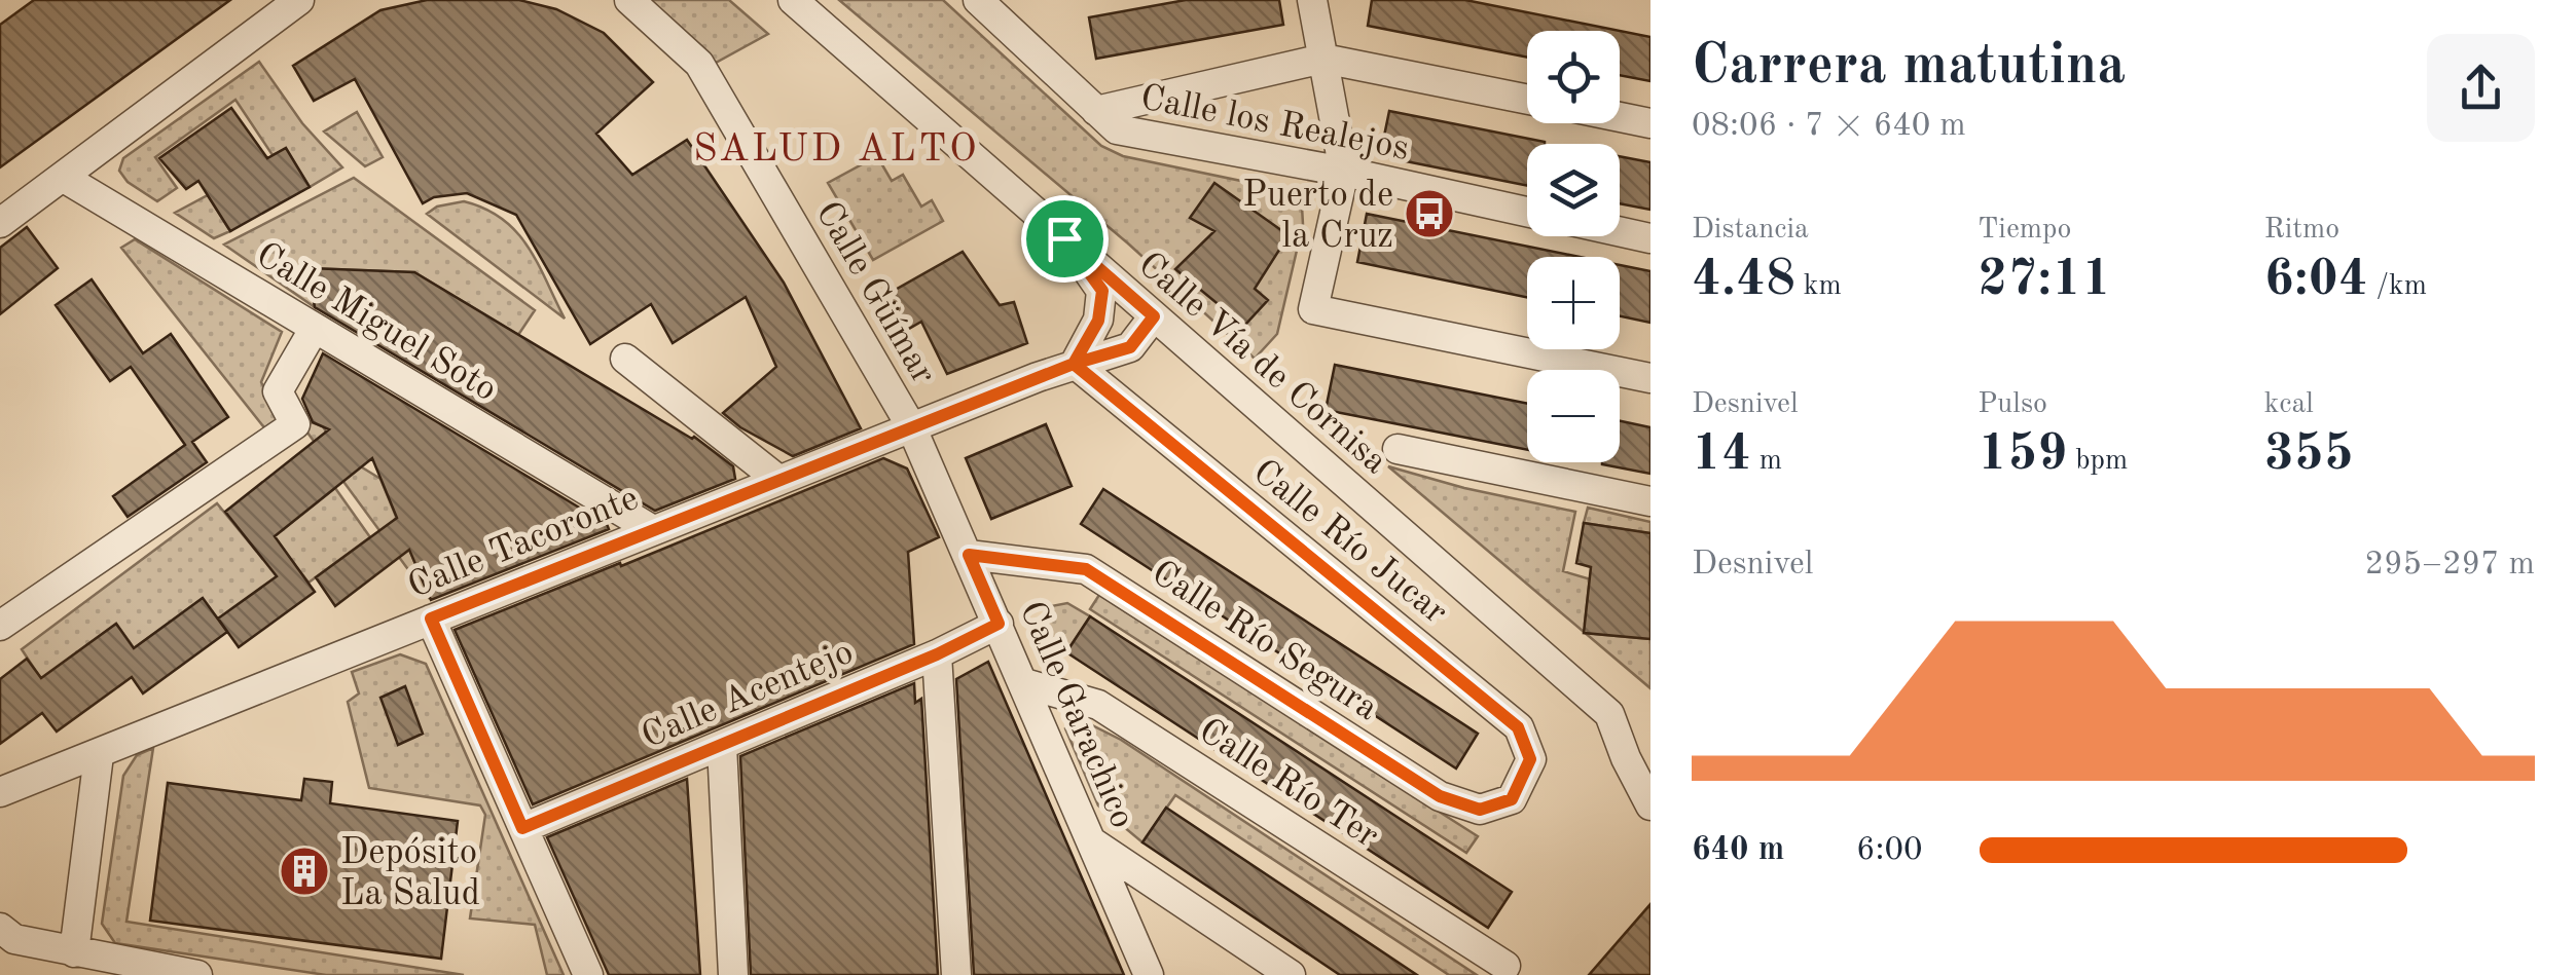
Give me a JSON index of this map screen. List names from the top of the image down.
{
  "streets": {
    "street": [
      "Calle los Realejos",
      "Calle Güímar",
      "Calle Miguel Soto",
      "Calle Vía de Cornisa",
      "Calle Tacoronte",
      "Calle Río Jucar",
      "Calle Río Segura",
      "Calle Acentejo",
      "Calle Garachico",
      "Calle Río Ter"
    ]
  },
  "crossings": [
    ["Calle Güímar", "Calle Tacoronte"],
    ["Calle Güímar", "Calle Garachico"],
    ["Calle Miguel Soto", "Calle Tacoronte"],
    ["Calle Vía de Cornisa", "Calle Tacoronte"],
    ["Calle Tacoronte", "Calle Río Jucar"],
    ["Calle Tacoronte", "Calle Garachico"],
    ["Calle Río Jucar", "Calle Río Segura"],
    ["Calle Río Segura", "Calle Garachico"],
    ["Calle Acentejo", "Calle Garachico"],
    ["Calle Garachico", "Calle Río Ter"]
  ],
  "districts": ["SALUD ALTO"],
  "places": {
    "bus stop": ["Puerto de la Cruz"],
    "building": ["Depósito La Salud"]
  },
  "page": {
    "heading": ["Carrera matutina", "08:06 · 7 × 640 m"],
    "map_buttons": ["+", "−"],
    "stats": [
      ["Distancia", "4.48 km"],
      ["Tiempo", "27:11"],
      ["Ritmo", "6:04 /km"],
      ["Desnivel", "14 m"],
      ["Pulso", "159 bpm"],
      ["kcal", "355"]
    ],
    "chart": ["Desnivel", "295–297 m"],
    "list": [
      {
        "name": "640 m",
        "note": "6:00"
      }
    ]
  }
}
